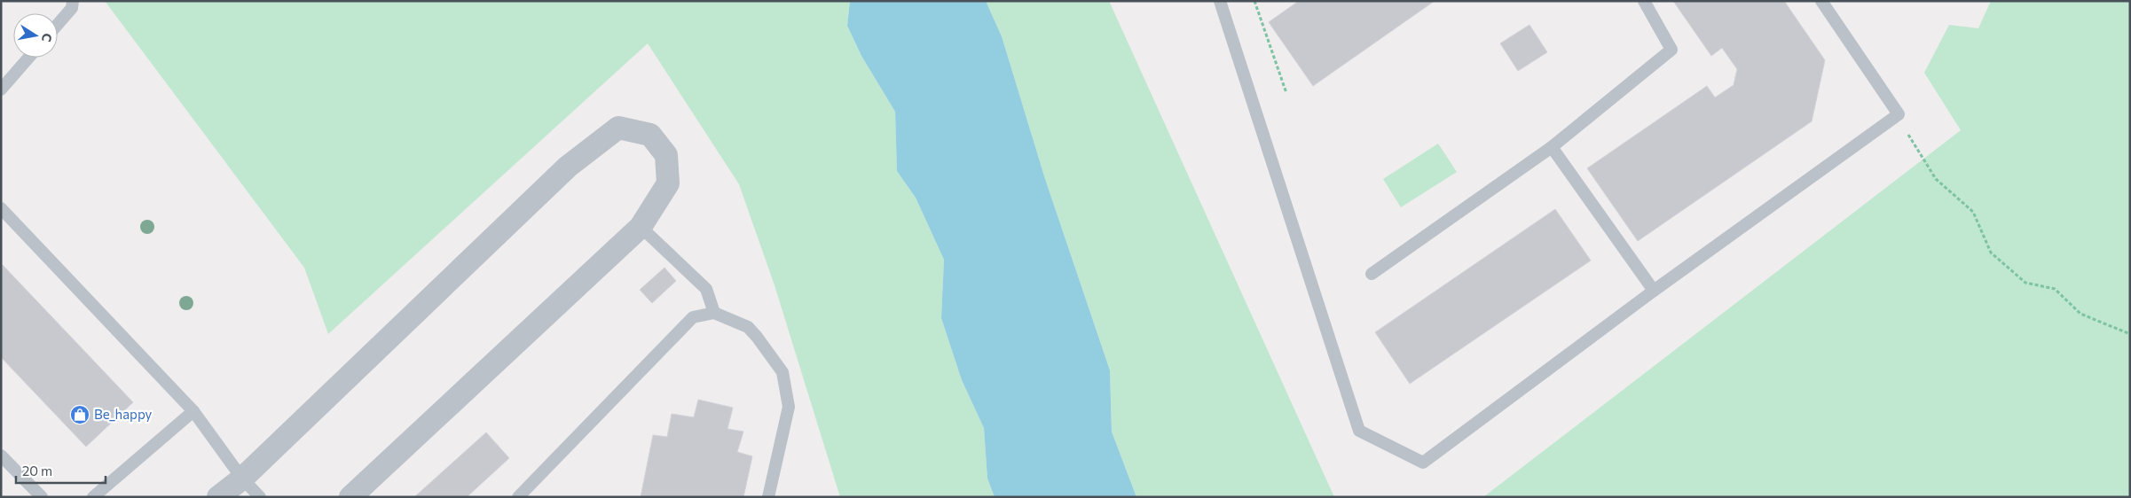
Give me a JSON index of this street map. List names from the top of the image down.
{
  "places": {
    "shop": ["Be_happy"]
  },
  "scale_bar": "20 m",
  "north": "right"
}
